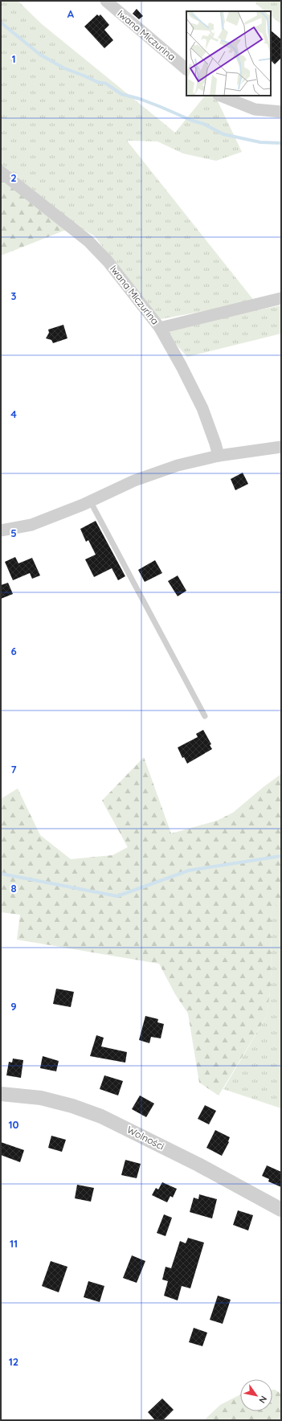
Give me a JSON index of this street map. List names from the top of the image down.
{
  "streets": {
    "street": ["Iwana Miczurina", "Wolności"]
  },
  "north": "bottom right",
  "grid": {
    "columns": ["A"],
    "rows": [
      "1",
      "2",
      "3",
      "4",
      "5",
      "6",
      "7",
      "8",
      "9",
      "10",
      "11",
      "12"
    ]
  }
}
